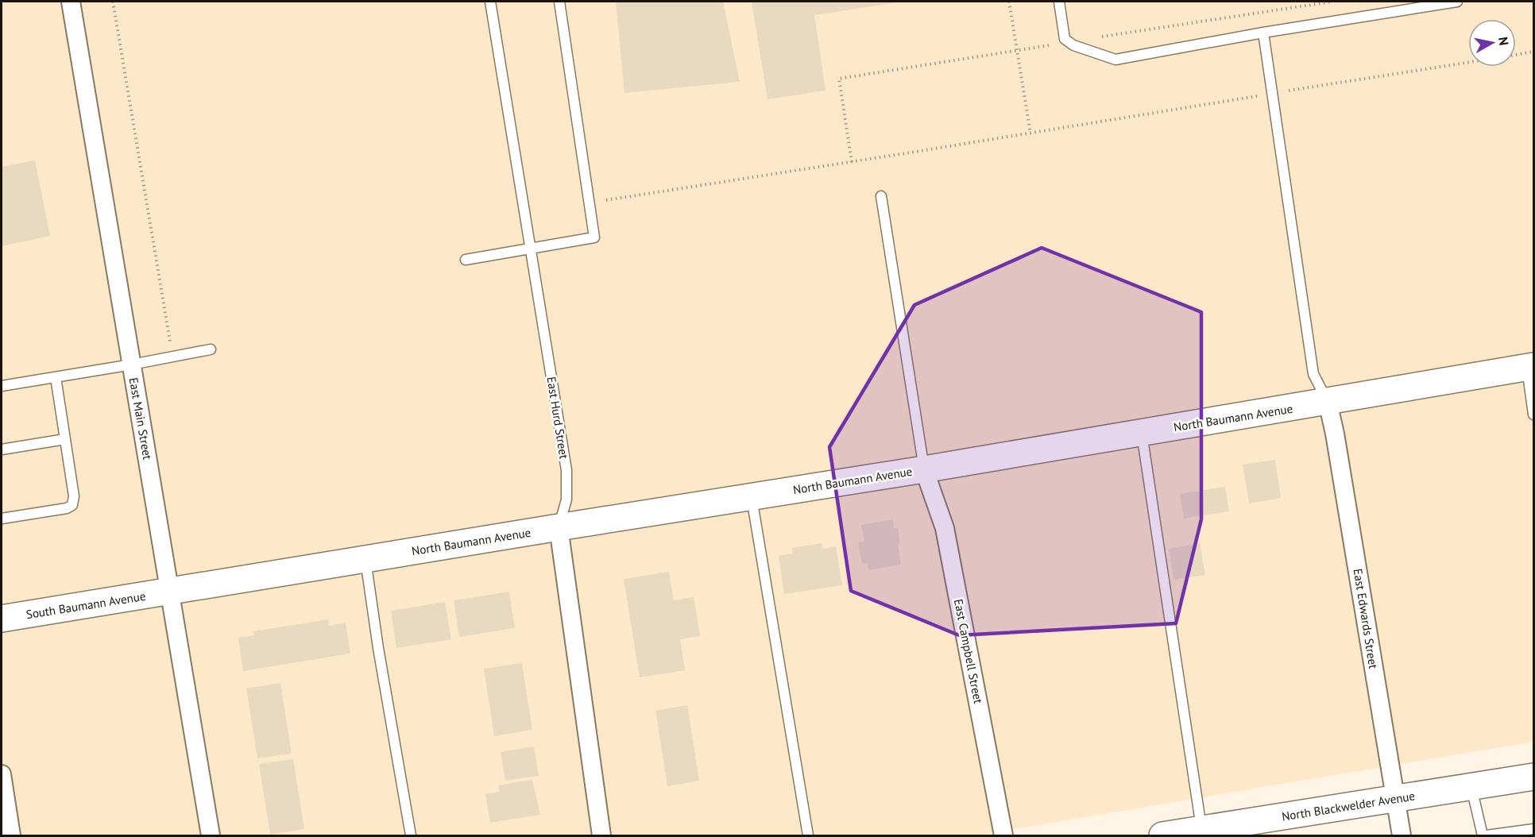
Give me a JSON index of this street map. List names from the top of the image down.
{
  "streets": {
    "street": [
      "East Hurd Street",
      "North Baumann Avenue",
      "East Main Street",
      "South Baumann Avenue",
      "East Edwards Street",
      "East Campbell Street",
      "North Blackwelder Avenue"
    ]
  },
  "crossings": [
    ["East Hurd Street", "North Baumann Avenue"],
    ["North Baumann Avenue", "East Main Street"],
    ["North Baumann Avenue", "South Baumann Avenue"],
    ["North Baumann Avenue", "East Edwards Street"],
    ["North Baumann Avenue", "East Campbell Street"],
    ["East Main Street", "South Baumann Avenue"],
    ["East Edwards Street", "North Blackwelder Avenue"]
  ],
  "north": "right"
}
